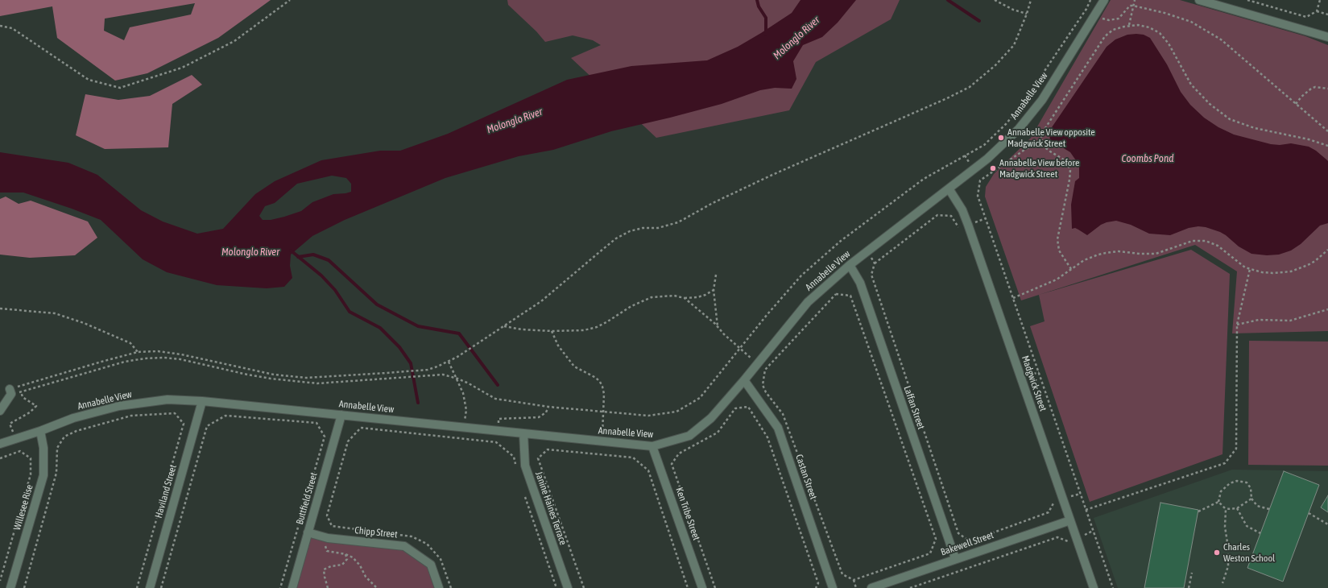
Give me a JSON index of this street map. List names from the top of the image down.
{
  "streets": {
    "street": [
      "Annabelle View",
      "Madgwick Street",
      "Laffan Street",
      "Castan Street",
      "Haviland Street",
      "Buttfield Street",
      "Willesee Rise",
      "Janine Haines Terrace",
      "Ken Tribe Street",
      "Chipp Street",
      "Bakewell Street"
    ]
  },
  "crossings": [
    ["Annabelle View", "Madgwick Street"],
    ["Annabelle View", "Laffan Street"],
    ["Annabelle View", "Castan Street"],
    ["Annabelle View", "Haviland Street"],
    ["Annabelle View", "Buttfield Street"],
    ["Annabelle View", "Willesee Rise"],
    ["Annabelle View", "Janine Haines Terrace"],
    ["Annabelle View", "Ken Tribe Street"],
    ["Madgwick Street", "Bakewell Street"],
    ["Laffan Street", "Bakewell Street"],
    ["Buttfield Street", "Chipp Street"]
  ],
  "water": ["Molonglo River", "Coombs Pond"],
  "places": ["Annabelle View opposite Madgwick Street", "Annabelle View before Madgwick Street", "Charles Weston School"]
}
